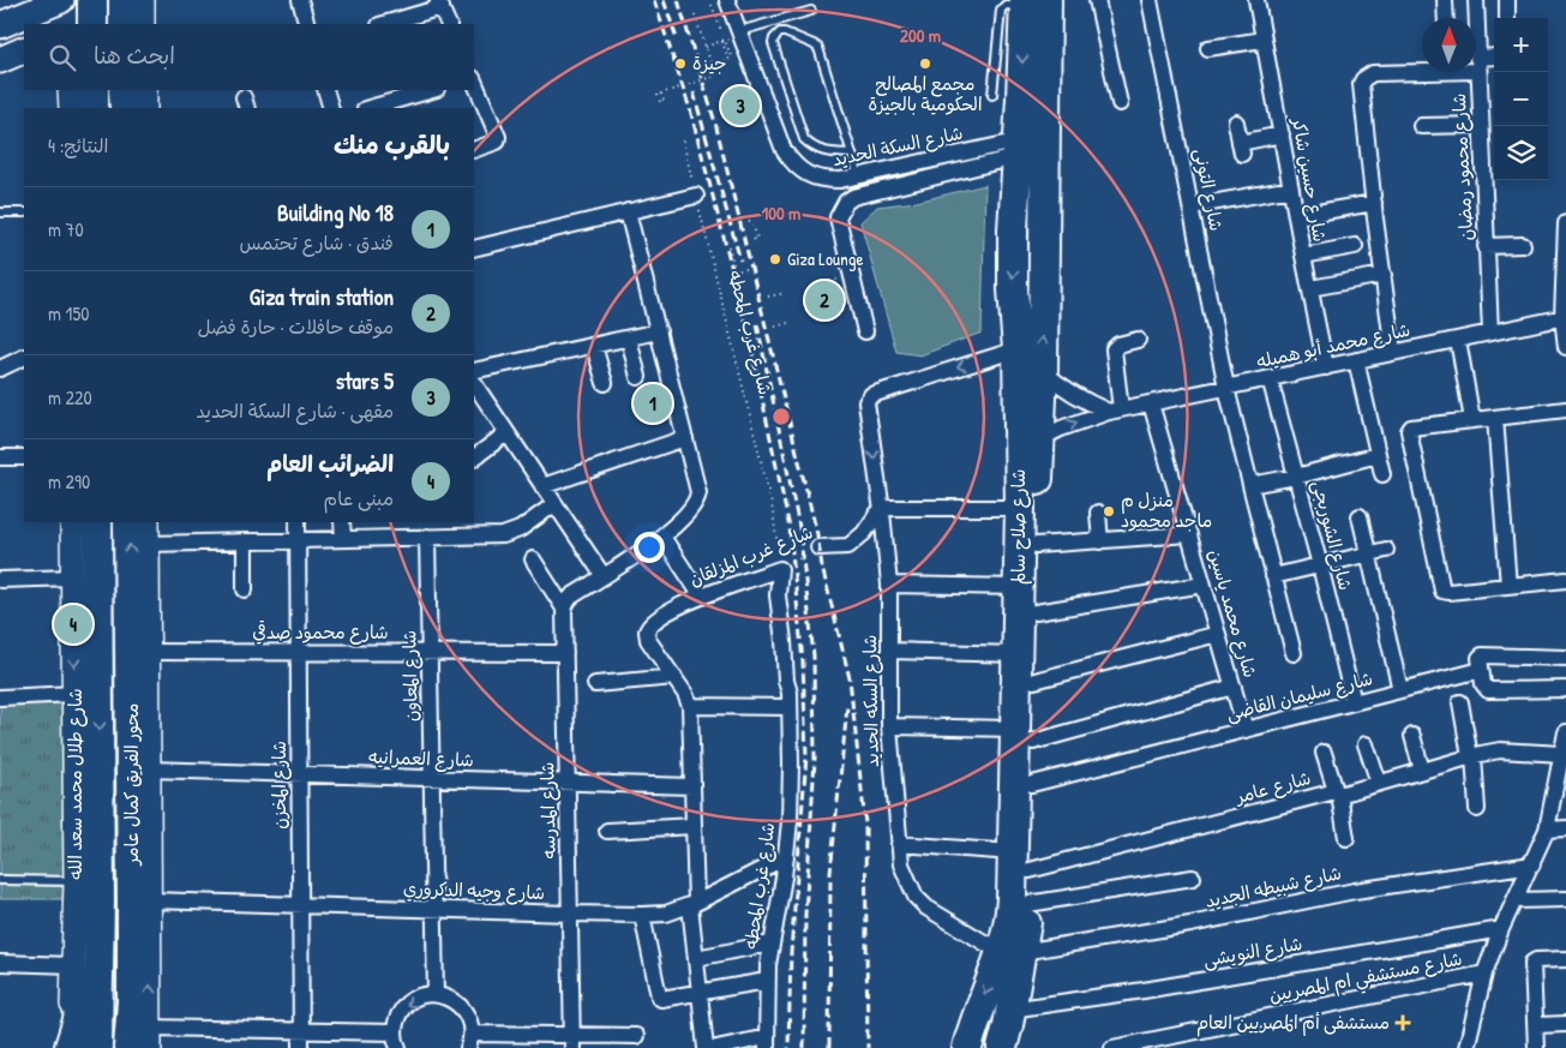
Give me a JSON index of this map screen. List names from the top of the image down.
{
  "streets": {
    "highway": ["شارع صلاح سالم", "محور الفريق كمال عامر"],
    "main road": ["شارع طلال محمد سعد الله"],
    "street": [
      "شارع السكة الحديد",
      "شارع محمود رمضان",
      "شارع حسين شاكر",
      "شارع التونى",
      "شارع غرب المحطه",
      "شارع محمد أبو هميله",
      "شارع الشوربجى",
      "شارع غرب المزلقان",
      "شارع محمد ياسين",
      "شارع محمود صدقي",
      "شارع المعاون",
      "شارع سليمان القاضى",
      "شارع السكه الحديد",
      "شارع العمرانيه",
      "شارع المخزن",
      "شارع عامر",
      "شارع المدرسه",
      "شارع شبيطه الجديد",
      "شارع وجيه الدكروري",
      "شارع النويشى",
      "شارع مستشفي ام المصريين"
    ]
  },
  "crossings": [
    ["شارع السكة الحديد", "شارع صلاح سالم"],
    ["شارع محمود رمضان", "شارع محمد أبو هميله"],
    ["شارع حسين شاكر", "شارع محمد أبو هميله"],
    ["شارع التونى", "شارع محمد أبو هميله"],
    ["شارع غرب المحطه", "شارع غرب المزلقان"],
    ["شارع غرب المحطه", "شارع وجيه الدكروري"],
    ["شارع محمد أبو هميله", "شارع صلاح سالم"],
    ["شارع محمد أبو هميله", "شارع الشوربجى"],
    ["شارع محمد أبو هميله", "شارع محمد ياسين"],
    ["شارع صلاح سالم", "شارع سليمان القاضى"],
    ["شارع صلاح سالم", "شارع السكه الحديد"],
    ["شارع صلاح سالم", "شارع عامر"],
    ["شارع صلاح سالم", "شارع شبيطه الجديد"],
    ["شارع صلاح سالم", "شارع النويشى"],
    ["شارع الشوربجى", "شارع سليمان القاضى"],
    ["شارع غرب المزلقان", "شارع السكه الحديد"],
    ["شارع محمد ياسين", "شارع سليمان القاضى"],
    ["شارع محمود صدقي", "شارع المعاون"],
    ["شارع محمود صدقي", "شارع المخزن"],
    ["شارع محمود صدقي", "شارع المدرسه"],
    ["شارع المعاون", "شارع العمرانيه"],
    ["شارع المعاون", "شارع وجيه الدكروري"],
    ["شارع السكه الحديد", "شارع عامر"],
    ["شارع السكه الحديد", "شارع شبيطه الجديد"],
    ["شارع العمرانيه", "شارع المخزن"],
    ["شارع العمرانيه", "شارع المدرسه"],
    ["شارع المخزن", "شارع وجيه الدكروري"],
    ["شارع المدرسه", "شارع وجيه الدكروري"]
  ],
  "places": {
    "other": [
      "جيزة",
      "مجمع المصالح الحكومية بالجيزة",
      "Giza Lounge",
      "منزل م ماجد محمود"
    ],
    "health": ["مستشفى أم المصريين العام"]
  },
  "north": "top",
  "page": {
    "map_buttons": ["+", "−"],
    "search": "ابحث هنا",
    "pins": [
      "3",
      "2",
      "1",
      "4"
    ],
    "heading": ["بالقرب منك", "النتائج: 4"],
    "list": [
      {
        "mark": "1",
        "name": "Building No 18",
        "note": "فندق · شارع تحتمس",
        "value": "70 m"
      },
      {
        "mark": "2",
        "name": "Giza train station",
        "note": "موقف حافلات · حارة فضل",
        "value": "150 m"
      },
      {
        "mark": "3",
        "name": "5 stars",
        "note": "مقهى · شارع السكة الحديد",
        "value": "220 m"
      },
      {
        "mark": "4",
        "name": "الضرائب العام",
        "note": "مبنى عام",
        "value": "290 m"
      }
    ]
  },
  "rings": ["200 m", "100 m"]
}
